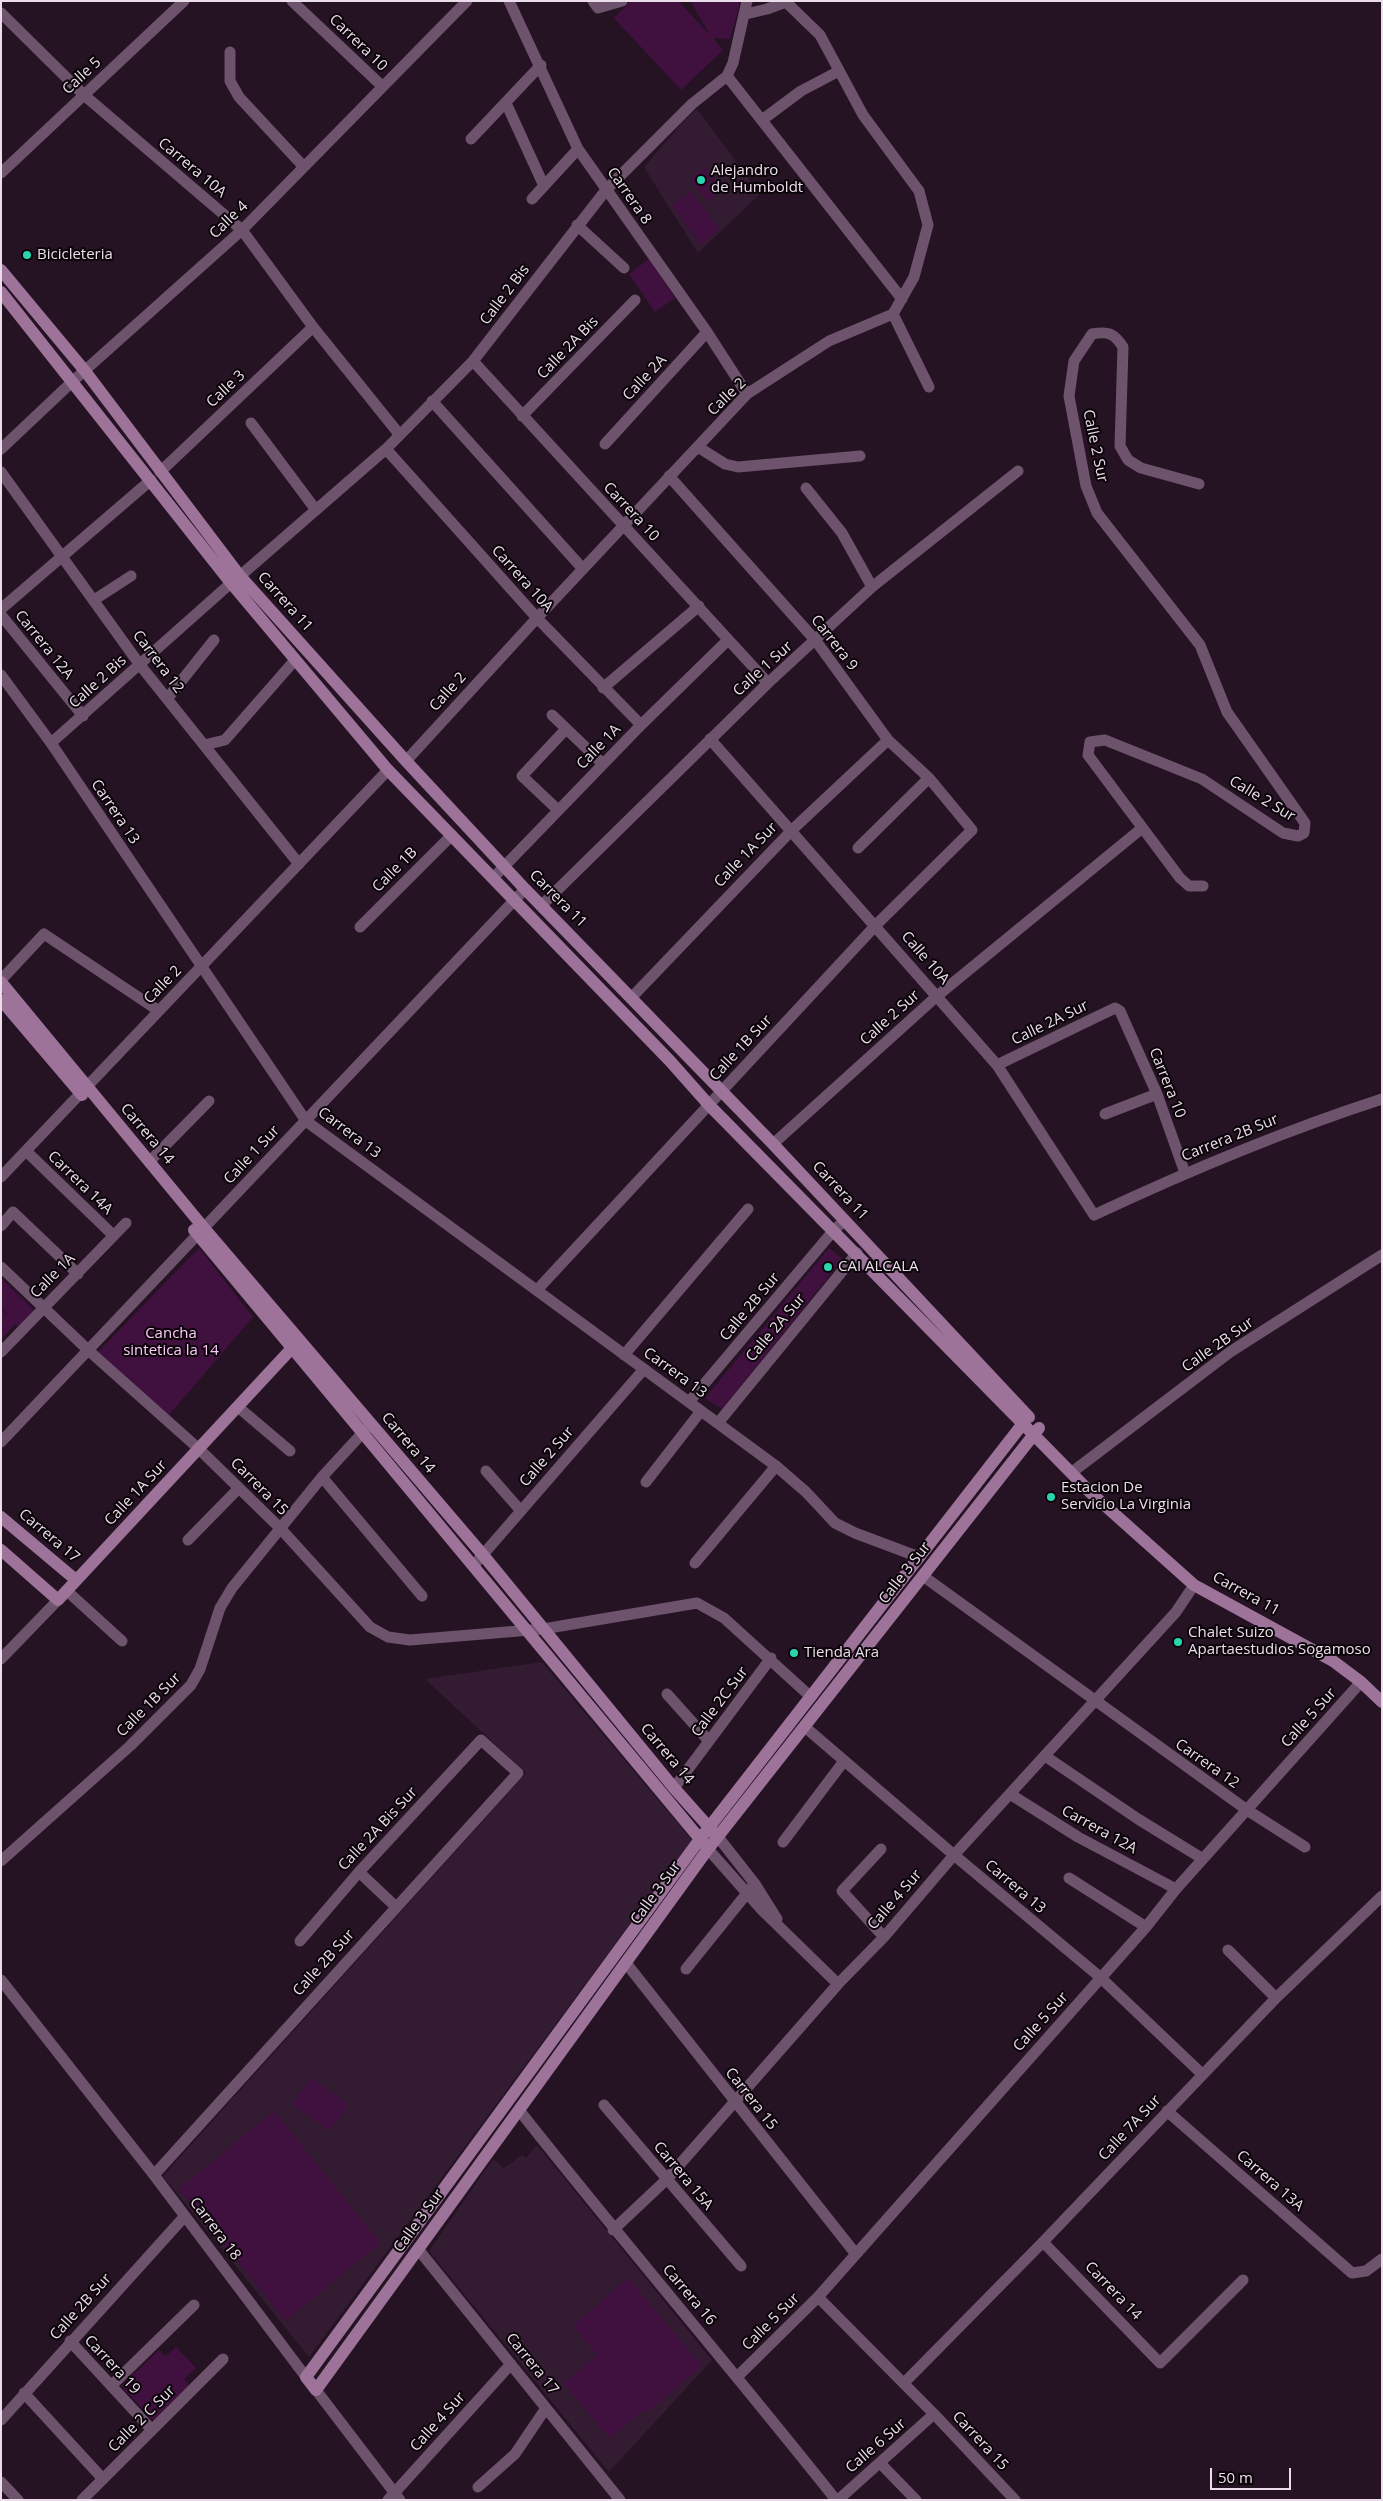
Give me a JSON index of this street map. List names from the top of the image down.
{
  "streets": {
    "street": [
      "Carrera 10",
      "Calle 5",
      "Carrera 10A",
      "Carrera 8",
      "Calle 4",
      "Calle 2 Bis",
      "Calle 2A Bis",
      "Calle 2A",
      "Calle 3",
      "Calle 2",
      "Calle 2 Sur",
      "Carrera 11",
      "Carrera 9",
      "Carrera 12A",
      "Carrera 12",
      "Calle 1 Sur",
      "Calle 1A",
      "Carrera 13",
      "Calle 1A Sur",
      "Calle 1B",
      "Calle 10A",
      "Calle 2A Sur",
      "Calle 1B Sur",
      "Carrera 14",
      "Carrera 2B Sur",
      "Carrera 14A",
      "Calle 2B Sur",
      "Carrera 15",
      "Carrera 17",
      "Calle 3 Sur",
      "Calle 2C Sur",
      "Calle 5 Sur",
      "Calle 2A Bis Sur",
      "Calle 4 Sur",
      "Calle 7A Sur",
      "Carrera 15A",
      "Carrera 13A",
      "Carrera 18",
      "Carrera 16",
      "Carrera 19",
      "Calle 2 C Sur",
      "Calle 6 Sur"
    ]
  },
  "crossings": [
    ["Carrera 10", "Calle 4"],
    ["Carrera 10", "Calle 2 Bis"],
    ["Carrera 10", "Calle 2A Bis"],
    ["Carrera 10", "Calle 2"],
    ["Carrera 10", "Calle 1 Sur"],
    ["Carrera 10", "Calle 1A"],
    ["Carrera 10", "Calle 2A Sur"],
    ["Carrera 10", "Carrera 2B Sur"],
    ["Calle 5", "Carrera 10A"],
    ["Carrera 10A", "Calle 4"],
    ["Carrera 10A", "Calle 2 Bis"],
    ["Carrera 10A", "Calle 3"],
    ["Carrera 10A", "Calle 2"],
    ["Carrera 10A", "Calle 1A"],
    ["Carrera 8", "Calle 2 Bis"],
    ["Carrera 8", "Calle 2A"],
    ["Carrera 8", "Calle 2"],
    ["Calle 4", "Carrera 11"],
    ["Calle 2 Bis", "Carrera 11"],
    ["Calle 2 Bis", "Carrera 12A"],
    ["Calle 2 Bis", "Carrera 12"],
    ["Calle 2 Bis", "Carrera 13"],
    ["Calle 3", "Carrera 11"],
    ["Calle 3", "Carrera 12"],
    ["Calle 2", "Carrera 11"],
    ["Calle 2", "Carrera 9"],
    ["Calle 2", "Carrera 12"],
    ["Calle 2", "Carrera 13"],
    ["Calle 2", "Carrera 14"],
    ["Calle 2", "Carrera 14A"],
    ["Calle 2 Sur", "Carrera 11"],
    ["Calle 2 Sur", "Carrera 13"],
    ["Calle 2 Sur", "Calle 10A"],
    ["Calle 2 Sur", "Carrera 14"],
    ["Carrera 11", "Calle 1 Sur"],
    ["Carrera 11", "Calle 1A"],
    ["Carrera 11", "Calle 1A Sur"],
    ["Carrera 11", "Calle 1B"],
    ["Carrera 11", "Calle 2A Sur"],
    ["Carrera 11", "Calle 1B Sur"],
    ["Carrera 11", "Calle 2B Sur"],
    ["Carrera 11", "Calle 3 Sur"],
    ["Carrera 11", "Calle 5 Sur"],
    ["Carrera 11", "Calle 4 Sur"],
    ["Carrera 9", "Calle 1 Sur"],
    ["Carrera 9", "Calle 1A Sur"],
    ["Carrera 9", "Calle 1B Sur"],
    ["Carrera 12A", "Calle 5 Sur"],
    ["Carrera 12A", "Calle 4 Sur"],
    ["Carrera 12", "Calle 5 Sur"],
    ["Carrera 12", "Calle 4 Sur"],
    ["Calle 1 Sur", "Carrera 13"],
    ["Calle 1 Sur", "Calle 10A"],
    ["Calle 1 Sur", "Carrera 14"],
    ["Calle 1 Sur", "Carrera 15"],
    ["Calle 1A", "Carrera 14A"],
    ["Calle 1A", "Carrera 15"],
    ["Carrera 13", "Calle 2A Sur"],
    ["Carrera 13", "Calle 1B Sur"],
    ["Carrera 13", "Calle 2B Sur"],
    ["Carrera 13", "Calle 3 Sur"],
    ["Carrera 13", "Calle 5 Sur"],
    ["Carrera 13", "Calle 4 Sur"],
    ["Carrera 13", "Calle 7A Sur"],
    ["Calle 1A Sur", "Calle 10A"],
    ["Calle 1A Sur", "Carrera 14"],
    ["Calle 1A Sur", "Carrera 15"],
    ["Calle 1A Sur", "Carrera 17"],
    ["Calle 10A", "Calle 2A Sur"],
    ["Calle 10A", "Calle 1B Sur"],
    ["Calle 10A", "Carrera 2B Sur"],
    ["Calle 1B Sur", "Carrera 14"],
    ["Calle 1B Sur", "Carrera 15"],
    ["Carrera 14", "Carrera 15"],
    ["Carrera 14", "Calle 3 Sur"],
    ["Carrera 14", "Calle 2C Sur"],
    ["Carrera 14", "Calle 4 Sur"],
    ["Carrera 14", "Calle 7A Sur"],
    ["Calle 2B Sur", "Calle 2A Bis Sur"],
    ["Calle 2B Sur", "Carrera 18"],
    ["Calle 2B Sur", "Carrera 19"],
    ["Carrera 15", "Calle 3 Sur"],
    ["Carrera 15", "Calle 2C Sur"],
    ["Carrera 15", "Calle 5 Sur"],
    ["Carrera 15", "Calle 4 Sur"],
    ["Carrera 15", "Calle 7A Sur"],
    ["Carrera 15", "Calle 6 Sur"],
    ["Carrera 17", "Calle 3 Sur"],
    ["Carrera 17", "Calle 4 Sur"],
    ["Calle 3 Sur", "Carrera 18"],
    ["Calle 3 Sur", "Carrera 16"],
    ["Calle 5 Sur", "Carrera 16"],
    ["Calle 4 Sur", "Carrera 15A"],
    ["Calle 4 Sur", "Carrera 18"],
    ["Calle 4 Sur", "Carrera 16"],
    ["Calle 7A Sur", "Carrera 13A"],
    ["Carrera 16", "Calle 6 Sur"],
    ["Carrera 19", "Calle 2 C Sur"]
  ],
  "parks": ["Cancha sintetica la 14"],
  "places": [
    "Alejandro de Humboldt",
    "Bicicleteria",
    "CAI ALCALA",
    "Estacion De Servicio La Virginia",
    "Chalet Suizo Apartaestudios Sogamoso",
    "Tienda Ara"
  ],
  "scale_bar": "50 m"
}
